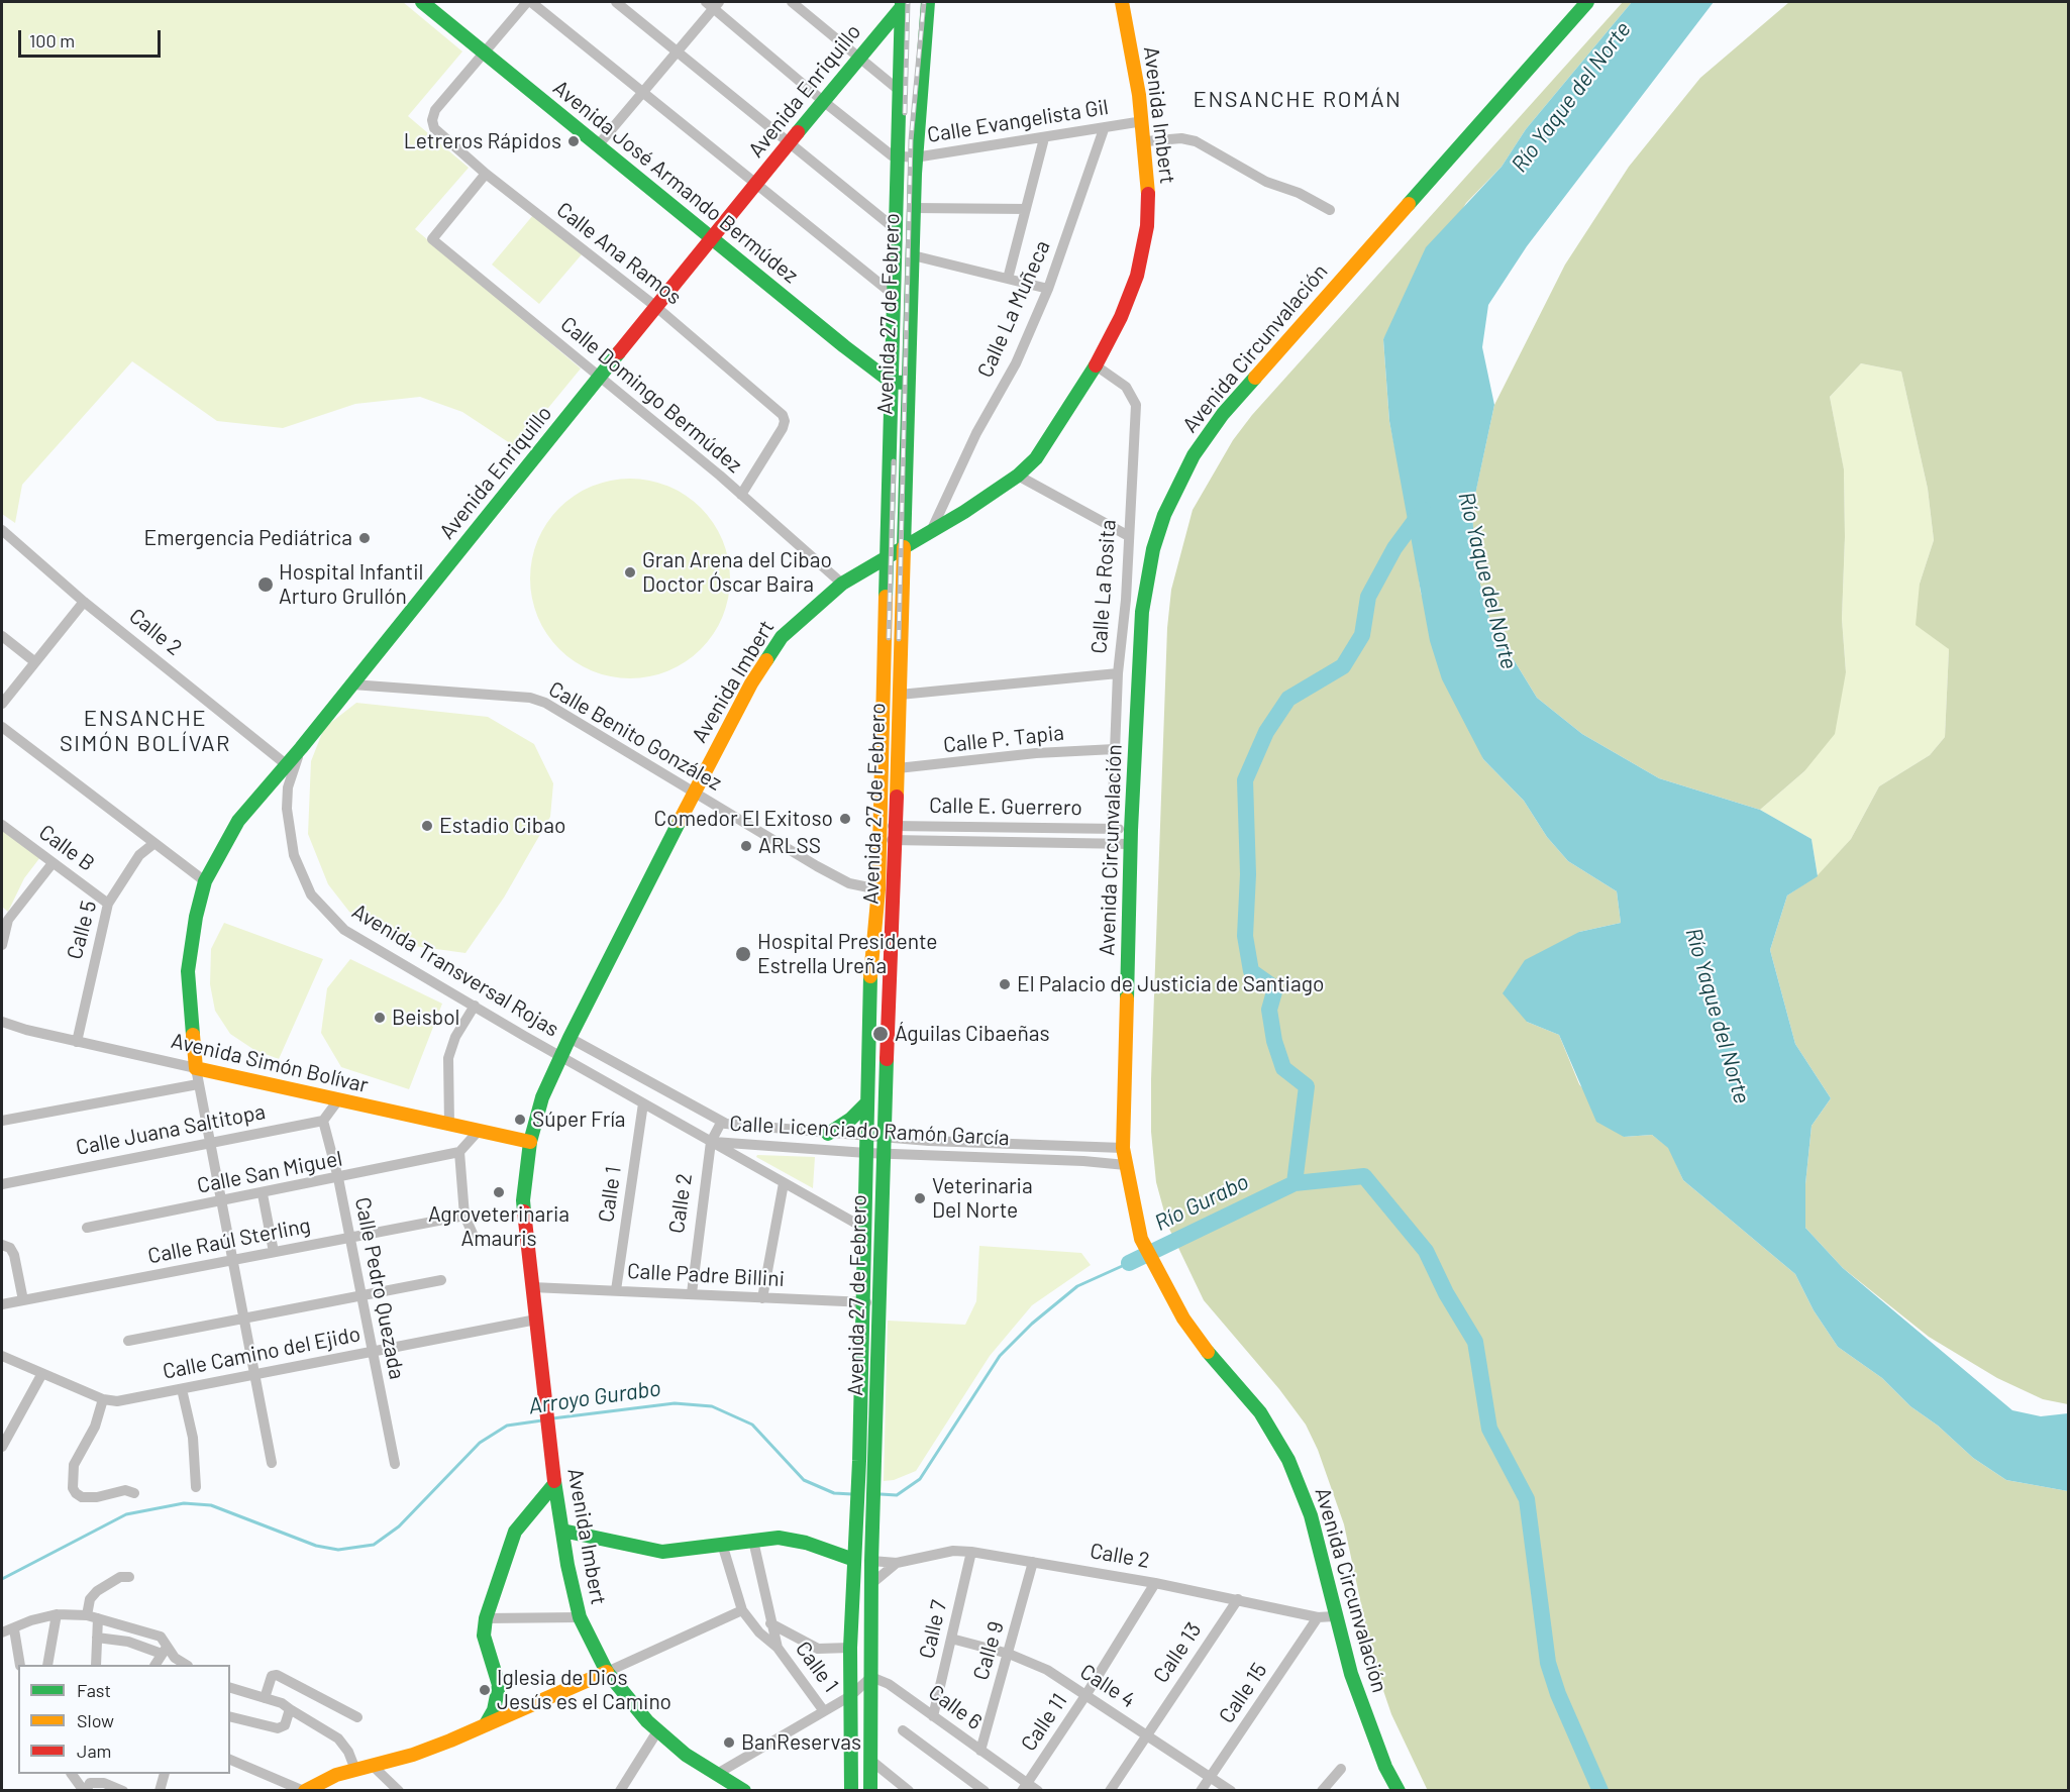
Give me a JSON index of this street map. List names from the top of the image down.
{
  "streets": {
    "main road": [
      "Avenida Enriquillo",
      "Avenida Imbert",
      "Avenida José Armando Bermúdez",
      "Avenida 27 de Febrero",
      "Avenida Circunvalación",
      "Avenida Simón Bolívar"
    ],
    "street": [
      "Calle Evangelista Gil",
      "Calle Ana Ramos",
      "Calle La Muñeca",
      "Calle Domingo Bermúdez",
      "Calle La Rosita",
      "Calle 2",
      "Calle Benito González",
      "Calle P. Tapia",
      "Calle E. Guerrero",
      "Calle B",
      "Calle 5",
      "Avenida Transversal Rojas",
      "Calle Juana Saltitopa",
      "Calle Licenciado Ramón García",
      "Calle San Miguel",
      "Calle 1",
      "Calle Raúl Sterling",
      "Calle Padre Billini",
      "Calle Pedro Quezada",
      "Calle Camino del Ejido",
      "Calle 7",
      "Calle 9",
      "Calle 13",
      "Calle 4",
      "Calle 15",
      "Calle 6",
      "Calle 11"
    ]
  },
  "crossings": [
    ["Avenida Enriquillo", "Avenida José Armando Bermúdez"],
    ["Avenida Enriquillo", "Calle Ana Ramos"],
    ["Avenida Enriquillo", "Avenida 27 de Febrero"],
    ["Avenida Enriquillo", "Calle Domingo Bermúdez"],
    ["Avenida Enriquillo", "Calle 2"],
    ["Avenida Enriquillo", "Calle Benito González"],
    ["Avenida Enriquillo", "Avenida Transversal Rojas"],
    ["Avenida Enriquillo", "Avenida Simón Bolívar"],
    ["Avenida Imbert", "Calle Evangelista Gil"],
    ["Avenida Imbert", "Calle La Muñeca"],
    ["Avenida Imbert", "Avenida 27 de Febrero"],
    ["Avenida Imbert", "Calle Domingo Bermúdez"],
    ["Avenida Imbert", "Calle La Rosita"],
    ["Avenida Imbert", "Calle Benito González"],
    ["Avenida Imbert", "Avenida Transversal Rojas"],
    ["Avenida Imbert", "Avenida Simón Bolívar"],
    ["Avenida Imbert", "Calle Licenciado Ramón García"],
    ["Avenida Imbert", "Calle Padre Billini"],
    ["Avenida Imbert", "Calle Camino del Ejido"],
    ["Calle Evangelista Gil", "Calle La Muñeca"],
    ["Calle Evangelista Gil", "Avenida 27 de Febrero"],
    ["Avenida José Armando Bermúdez", "Calle Ana Ramos"],
    ["Avenida José Armando Bermúdez", "Avenida 27 de Febrero"],
    ["Calle Ana Ramos", "Calle Domingo Bermúdez"],
    ["Avenida 27 de Febrero", "Calle 2"],
    ["Avenida 27 de Febrero", "Calle Benito González"],
    ["Avenida 27 de Febrero", "Calle P. Tapia"],
    ["Avenida 27 de Febrero", "Calle E. Guerrero"],
    ["Avenida 27 de Febrero", "Calle Licenciado Ramón García"],
    ["Avenida 27 de Febrero", "Calle Padre Billini"],
    ["Avenida 27 de Febrero", "Calle 6"],
    ["Avenida Circunvalación", "Calle 2"],
    ["Avenida Circunvalación", "Calle E. Guerrero"],
    ["Avenida Circunvalación", "Calle Licenciado Ramón García"],
    ["Calle La Rosita", "Calle P. Tapia"],
    ["Calle La Rosita", "Calle E. Guerrero"],
    ["Calle 2", "Calle Licenciado Ramón García"],
    ["Calle 2", "Calle Padre Billini"],
    ["Calle 2", "Calle 7"],
    ["Calle 2", "Calle 9"],
    ["Calle 2", "Calle 13"],
    ["Calle 2", "Calle 15"],
    ["Calle 2", "Calle 11"],
    ["Calle B", "Calle 5"],
    ["Calle 5", "Avenida Simón Bolívar"],
    ["Avenida Transversal Rojas", "Calle Licenciado Ramón García"],
    ["Calle Juana Saltitopa", "Calle Pedro Quezada"],
    ["Calle Licenciado Ramón García", "Calle 1"],
    ["Calle San Miguel", "Calle Pedro Quezada"],
    ["Calle 1", "Calle Padre Billini"],
    ["Calle Raúl Sterling", "Calle Pedro Quezada"],
    ["Calle Pedro Quezada", "Calle Camino del Ejido"],
    ["Calle 7", "Calle 4"],
    ["Calle 7", "Calle 6"],
    ["Calle 9", "Calle 4"],
    ["Calle 9", "Calle 6"],
    ["Calle 13", "Calle 4"],
    ["Calle 4", "Calle 15"],
    ["Calle 4", "Calle 11"],
    ["Calle 6", "Calle 11"]
  ],
  "districts": ["ENSANCHE ROMÁN", "ENSANCHE SIMÓN BOLÍVAR"],
  "water": ["Río Yaque del Norte", "Río Gurabo", "Arroyo Gurabo"],
  "places": [
    "Letreros Rápidos",
    "Emergencia Pediátrica",
    "Gran Arena del Cibao Doctor Óscar Baira",
    "Hospital Infantil Arturo Grullón",
    "Comedor El Exitoso",
    "Estadio Cibao",
    "ARLSS",
    "Hospital Presidente Estrella Ureña",
    "El Palacio de Justicia de Santiago",
    "Beisbol",
    "Águilas Cibaeñas",
    "Súper Fría",
    "Agroveterinaria Amauris",
    "Veterinaria Del Norte",
    "Iglesia de Dios Jesús es el Camino",
    "BanReservas"
  ],
  "legend": ["Fast", "Slow", "Jam"],
  "scale_bar": "100 m"
}
